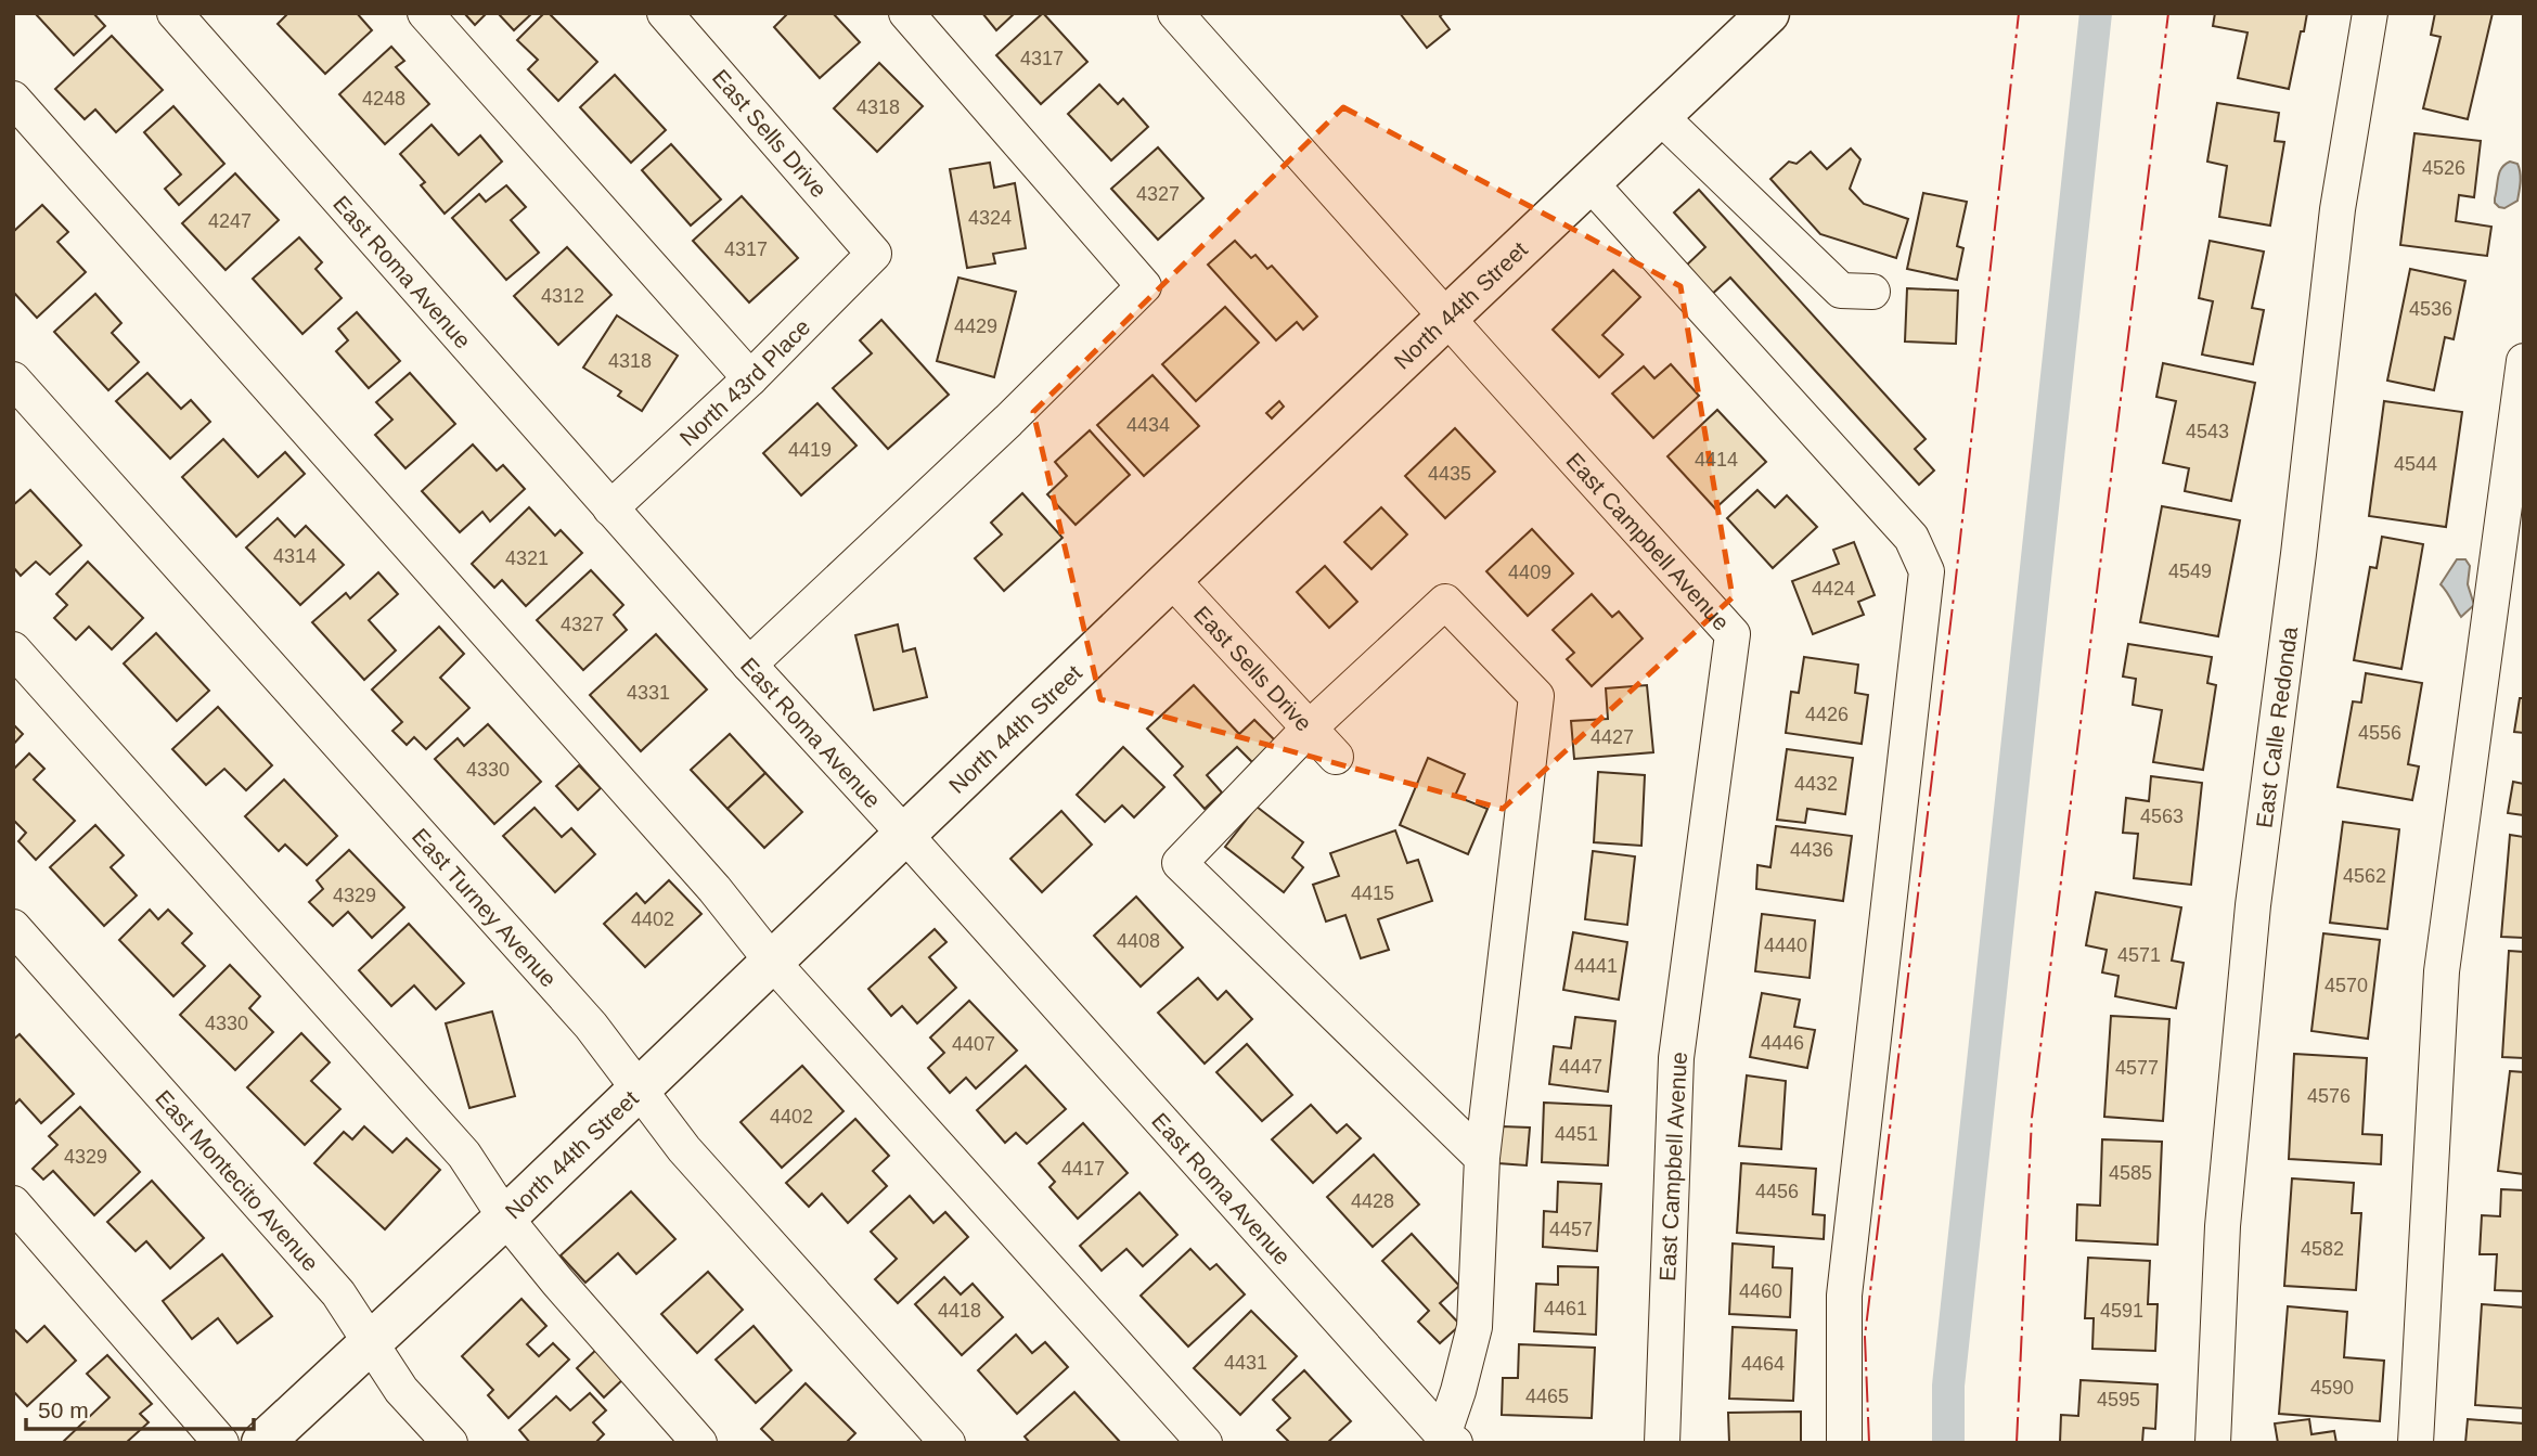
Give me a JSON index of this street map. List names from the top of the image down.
{
  "streets": {
    "main road": ["North 44th Street"],
    "street": [
      "East Sells Drive",
      "East Roma Avenue",
      "North 43rd Place",
      "East Campbell Avenue",
      "East Calle Redonda",
      "East Turney Avenue",
      "East Montecito Avenue"
    ]
  },
  "crossings": [
    ["East Sells Drive", "North 44th Street"],
    ["East Sells Drive", "North 43rd Place"],
    ["East Roma Avenue", "North 44th Street"],
    ["East Roma Avenue", "North 43rd Place"],
    ["North 44th Street", "East Campbell Avenue"],
    ["North 44th Street", "East Turney Avenue"],
    ["North 44th Street", "East Montecito Avenue"]
  ],
  "house_numbers": [
    "4317",
    "4248",
    "4318",
    "4526",
    "4327",
    "4324",
    "4247",
    "4317",
    "4312",
    "4536",
    "4429",
    "4318",
    "4434",
    "4543",
    "4419",
    "4414",
    "4544",
    "4435",
    "4314",
    "4321",
    "4549",
    "4409",
    "4424",
    "4327",
    "4331",
    "4426",
    "4556",
    "4427",
    "4330",
    "4432",
    "4563",
    "4436",
    "4562",
    "4415",
    "4329",
    "4402",
    "4408",
    "4440",
    "4571",
    "4441",
    "4570",
    "4330",
    "4446",
    "4407",
    "4447",
    "4577",
    "4576",
    "4402",
    "4451",
    "4329",
    "4417",
    "4585",
    "4456",
    "4428",
    "4457",
    "4582",
    "4460",
    "4461",
    "4418",
    "4591",
    "4431",
    "4464",
    "4590",
    "4465",
    "4595"
  ],
  "scale_bar": "50 m"
}
